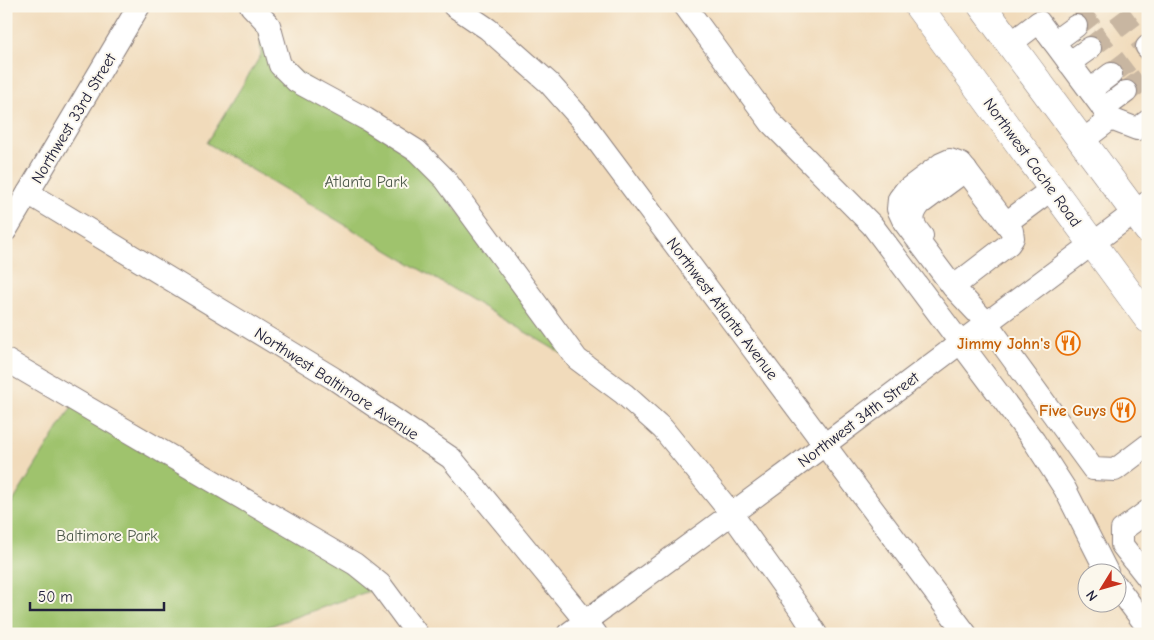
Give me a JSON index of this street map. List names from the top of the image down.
{
  "streets": {
    "main road": ["Northwest Cache Road"],
    "street": [
      "Northwest 33rd Street",
      "Northwest Atlanta Avenue",
      "Northwest Baltimore Avenue",
      "Northwest 34th Street"
    ]
  },
  "crossings": [
    ["Northwest 33rd Street", "Northwest Baltimore Avenue"],
    ["Northwest Cache Road", "Northwest 34th Street"],
    ["Northwest Atlanta Avenue", "Northwest 34th Street"],
    ["Northwest Baltimore Avenue", "Northwest 34th Street"]
  ],
  "parks": ["Atlanta Park", "Baltimore Park"],
  "places": {
    "restaurant": ["Jimmy John's", "Five Guys"]
  },
  "scale_bar": "50 m",
  "north": "bottom left"
}
